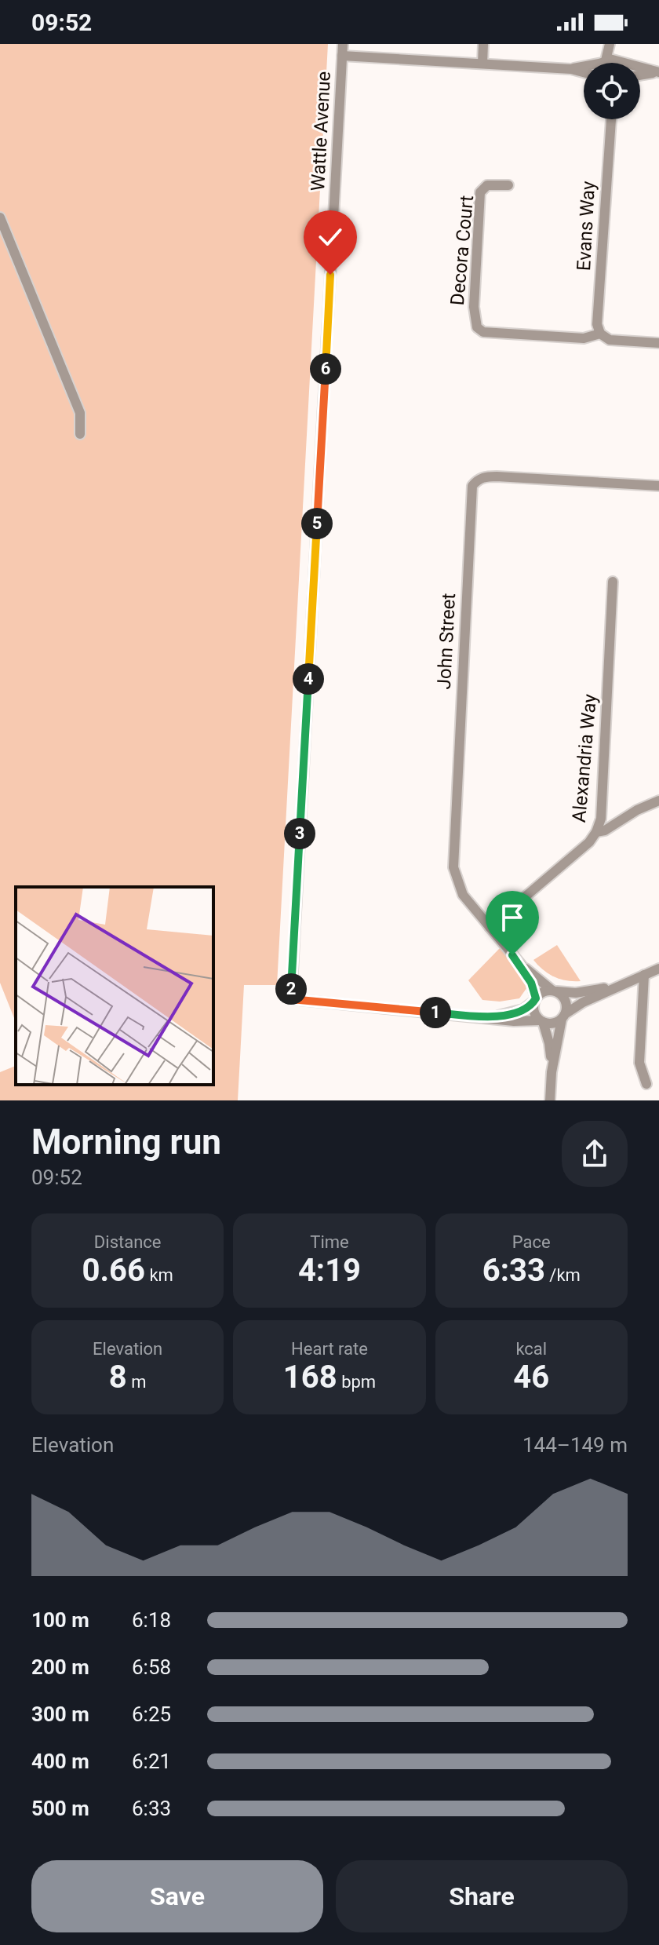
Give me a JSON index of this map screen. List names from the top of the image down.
{
  "streets": {
    "street": [
      "Wattle Avenue",
      "Evans Way",
      "Decora Court",
      "John Street",
      "Alexandria Way"
    ]
  },
  "crossings": [
    ["Wattle Avenue", "John Street"],
    ["Evans Way", "Decora Court"],
    ["John Street", "Alexandria Way"]
  ],
  "page": {
    "status": "09:52",
    "pins": [
      "6",
      "5",
      "4",
      "3",
      "2",
      "1"
    ],
    "heading": ["Morning run", "09:52"],
    "stats": [
      ["Distance", "0.66 km"],
      ["Time", "4:19"],
      ["Pace", "6:33 /km"],
      ["Elevation", "8 m"],
      ["Heart rate", "168 bpm"],
      ["kcal", "46"]
    ],
    "chart": ["Elevation", "144–149 m"],
    "list": [
      {
        "name": "100 m",
        "note": "6:18"
      },
      {
        "name": "200 m",
        "note": "6:58"
      },
      {
        "name": "300 m",
        "note": "6:25"
      },
      {
        "name": "400 m",
        "note": "6:21"
      },
      {
        "name": "500 m",
        "note": "6:33"
      }
    ],
    "buttons": ["Save", "Share"]
  }
}
